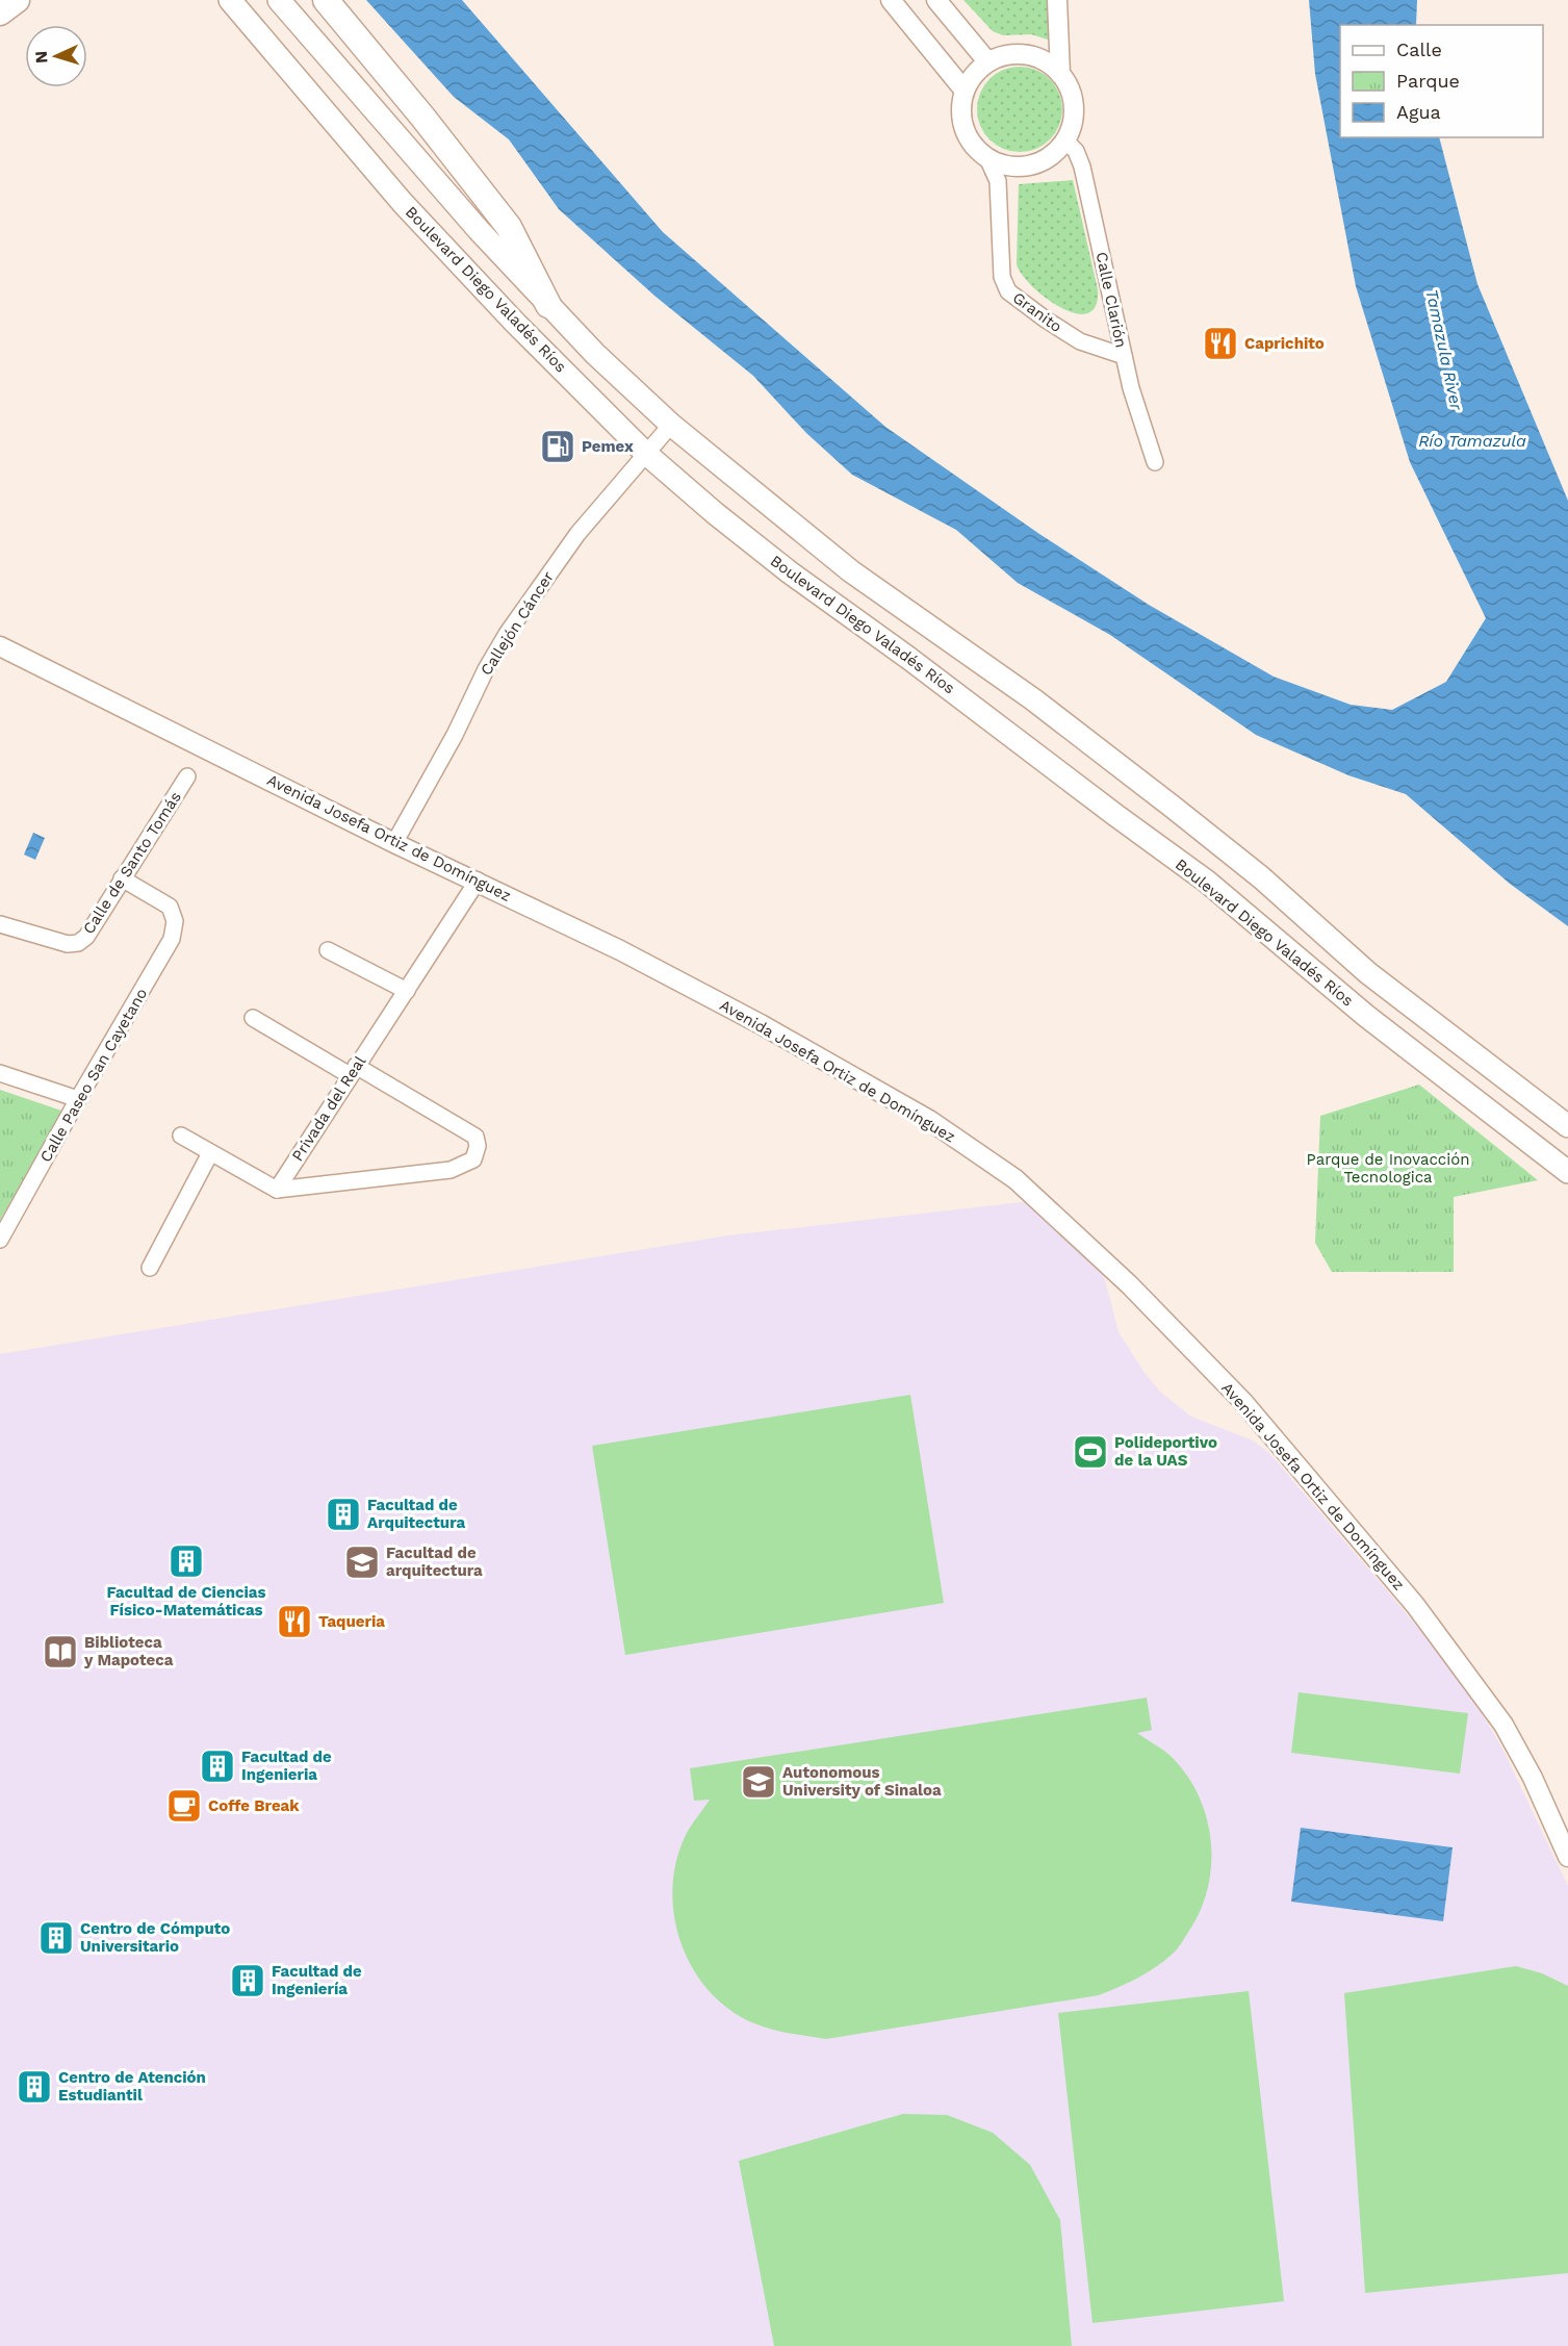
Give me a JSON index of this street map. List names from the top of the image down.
{
  "streets": {
    "main road": ["Boulevard Diego Valadés Ríos"],
    "street": [
      "Calle Clarión",
      "Granito",
      "Callejón Cáncer",
      "Avenida Josefa Ortiz de Domínguez",
      "Calle de Santo Tomás",
      "Calle Paseo San Cayetano",
      "Privada del Real"
    ]
  },
  "crossings": [
    ["Boulevard Diego Valadés Ríos", "Callejón Cáncer"],
    ["Calle Clarión", "Granito"],
    ["Callejón Cáncer", "Avenida Josefa Ortiz de Domínguez"],
    ["Avenida Josefa Ortiz de Domínguez", "Privada del Real"],
    ["Calle de Santo Tomás", "Calle Paseo San Cayetano"]
  ],
  "water": ["Tamazula River", "Río Tamazula"],
  "parks": ["Parque de Inovacción Tecnologica"],
  "places": {
    "restaurant": ["Caprichito", "Taqueria"],
    "fuel station": ["Pemex"],
    "sports": ["Polideportivo de la UAS"],
    "building": [
      "Facultad de Arquitectura",
      "Facultad de Ciencias Físico-Matemáticas",
      "Facultad de Ingenieria",
      "Centro de Cómputo Universitario",
      "Facultad de Ingeniería",
      "Centro de Atención Estudiantil"
    ],
    "school or university": ["Facultad de arquitectura", "Autonomous University of Sinaloa"],
    "library": ["Biblioteca y Mapoteca"],
    "cafe": ["Coffe Break"]
  },
  "legend": ["Calle", "Parque", "Agua"],
  "north": "left"
}
